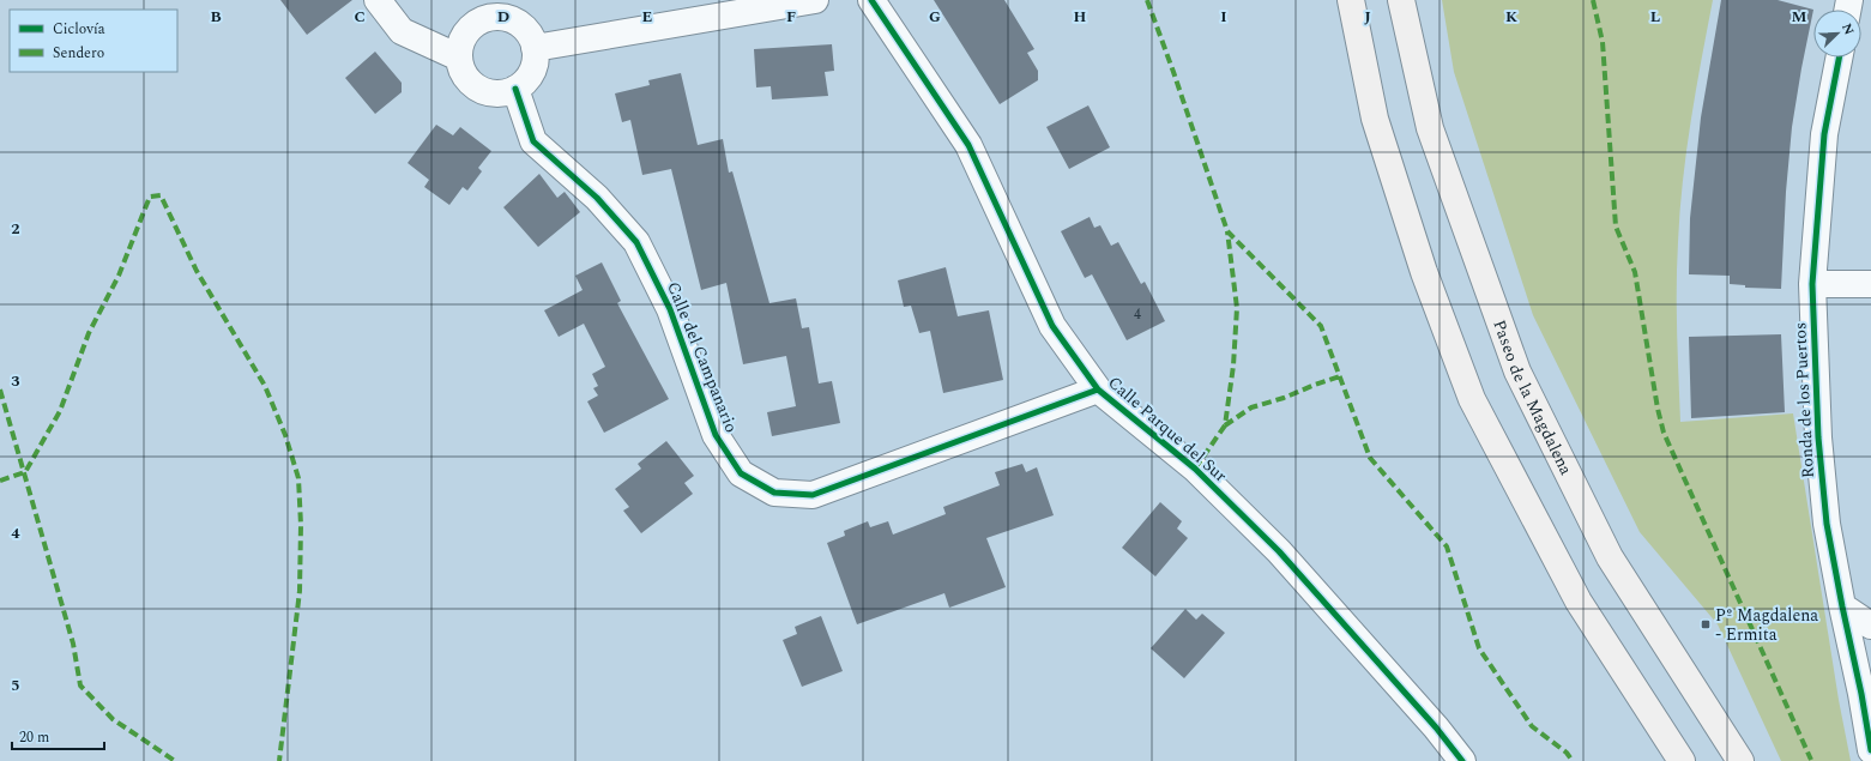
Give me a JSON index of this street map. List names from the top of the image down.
{
  "streets": {
    "main road": ["Paseo de la Magdalena"],
    "street": ["Calle del Campanario", "Ronda de los Puertos", "Calle Parque del Sur"]
  },
  "crossings": [
    ["Calle del Campanario", "Calle Parque del Sur"]
  ],
  "places": {
    "transit": ["Pº Magdalena - Ermita"]
  },
  "house_numbers": ["4"],
  "legend": ["Ciclovía", "Sendero"],
  "scale_bar": "20 m",
  "north": "top right",
  "grid": {
    "columns": [
      "B",
      "C",
      "D",
      "E",
      "F",
      "G",
      "H",
      "I",
      "J",
      "K",
      "L",
      "M"
    ],
    "rows": [
      "2",
      "3",
      "4",
      "5"
    ]
  }
}
